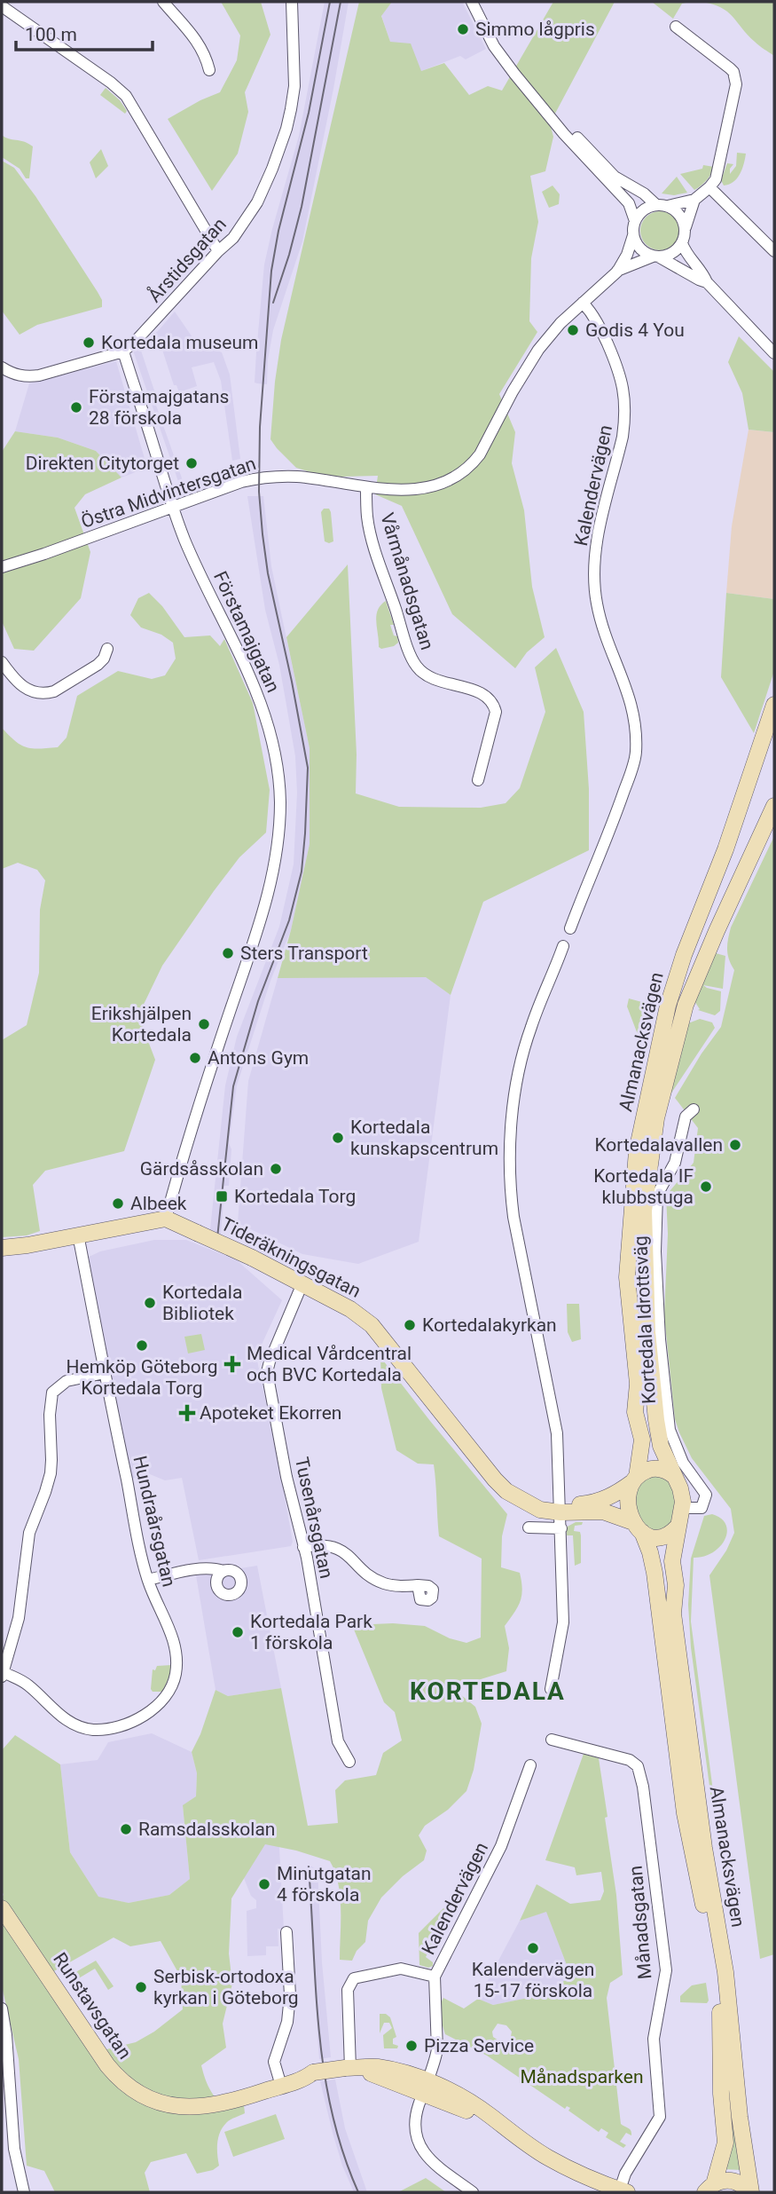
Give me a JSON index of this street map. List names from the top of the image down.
{
  "streets": {
    "main road": ["Almanacksvägen", "Tideräkningsgatan", "Runstavsgatan"],
    "street": [
      "Årstidsgatan",
      "Kalendervägen",
      "Östra Midvintersgatan",
      "Vårmånadsgatan",
      "Förstamajgatan",
      "Kortedala Idrottsväg",
      "Tusenårsgatan",
      "Hundraårsgatan",
      "Månadsgatan"
    ]
  },
  "crossings": [
    ["Årstidsgatan", "Förstamajgatan"],
    ["Kalendervägen", "Östra Midvintersgatan"],
    ["Kalendervägen", "Runstavsgatan"],
    ["Östra Midvintersgatan", "Vårmånadsgatan"],
    ["Östra Midvintersgatan", "Förstamajgatan"],
    ["Förstamajgatan", "Tideräkningsgatan"],
    ["Almanacksvägen", "Tideräkningsgatan"],
    ["Almanacksvägen", "Kortedala Idrottsväg"],
    ["Tideräkningsgatan", "Kortedala Idrottsväg"],
    ["Tideräkningsgatan", "Tusenårsgatan"],
    ["Månadsgatan", "Runstavsgatan"]
  ],
  "districts": ["KORTEDALA"],
  "parks": ["Månadsparken"],
  "places": {
    "other": [
      "Simmo lågpris",
      "Godis 4 You",
      "Kortedala museum",
      "Förstamajgatans 28 förskola",
      "Direkten Citytorget",
      "Sters Transport",
      "Erikshjälpen Kortedala",
      "Antons Gym",
      "Kortedala kunskapscentrum",
      "Kortedalavallen",
      "Gärdsåsskolan",
      "Kortedala IF klubbstuga",
      "Albeek",
      "Kortedala Bibliotek",
      "Kortedalakyrkan",
      "Hemköp Göteborg Kortedala Torg",
      "Kortedala Park 1 förskola",
      "Ramsdalsskolan",
      "Minutgatan 4 förskola",
      "Kalendervägen 15-17 förskola",
      "Serbisk-ortodoxa kyrkan i Göteborg",
      "Pizza Service"
    ],
    "transit": ["Kortedala Torg"],
    "health": ["Medical Vårdcentral och BVC Kortedala", "Apoteket Ekorren"]
  },
  "scale_bar": "100 m"
}
